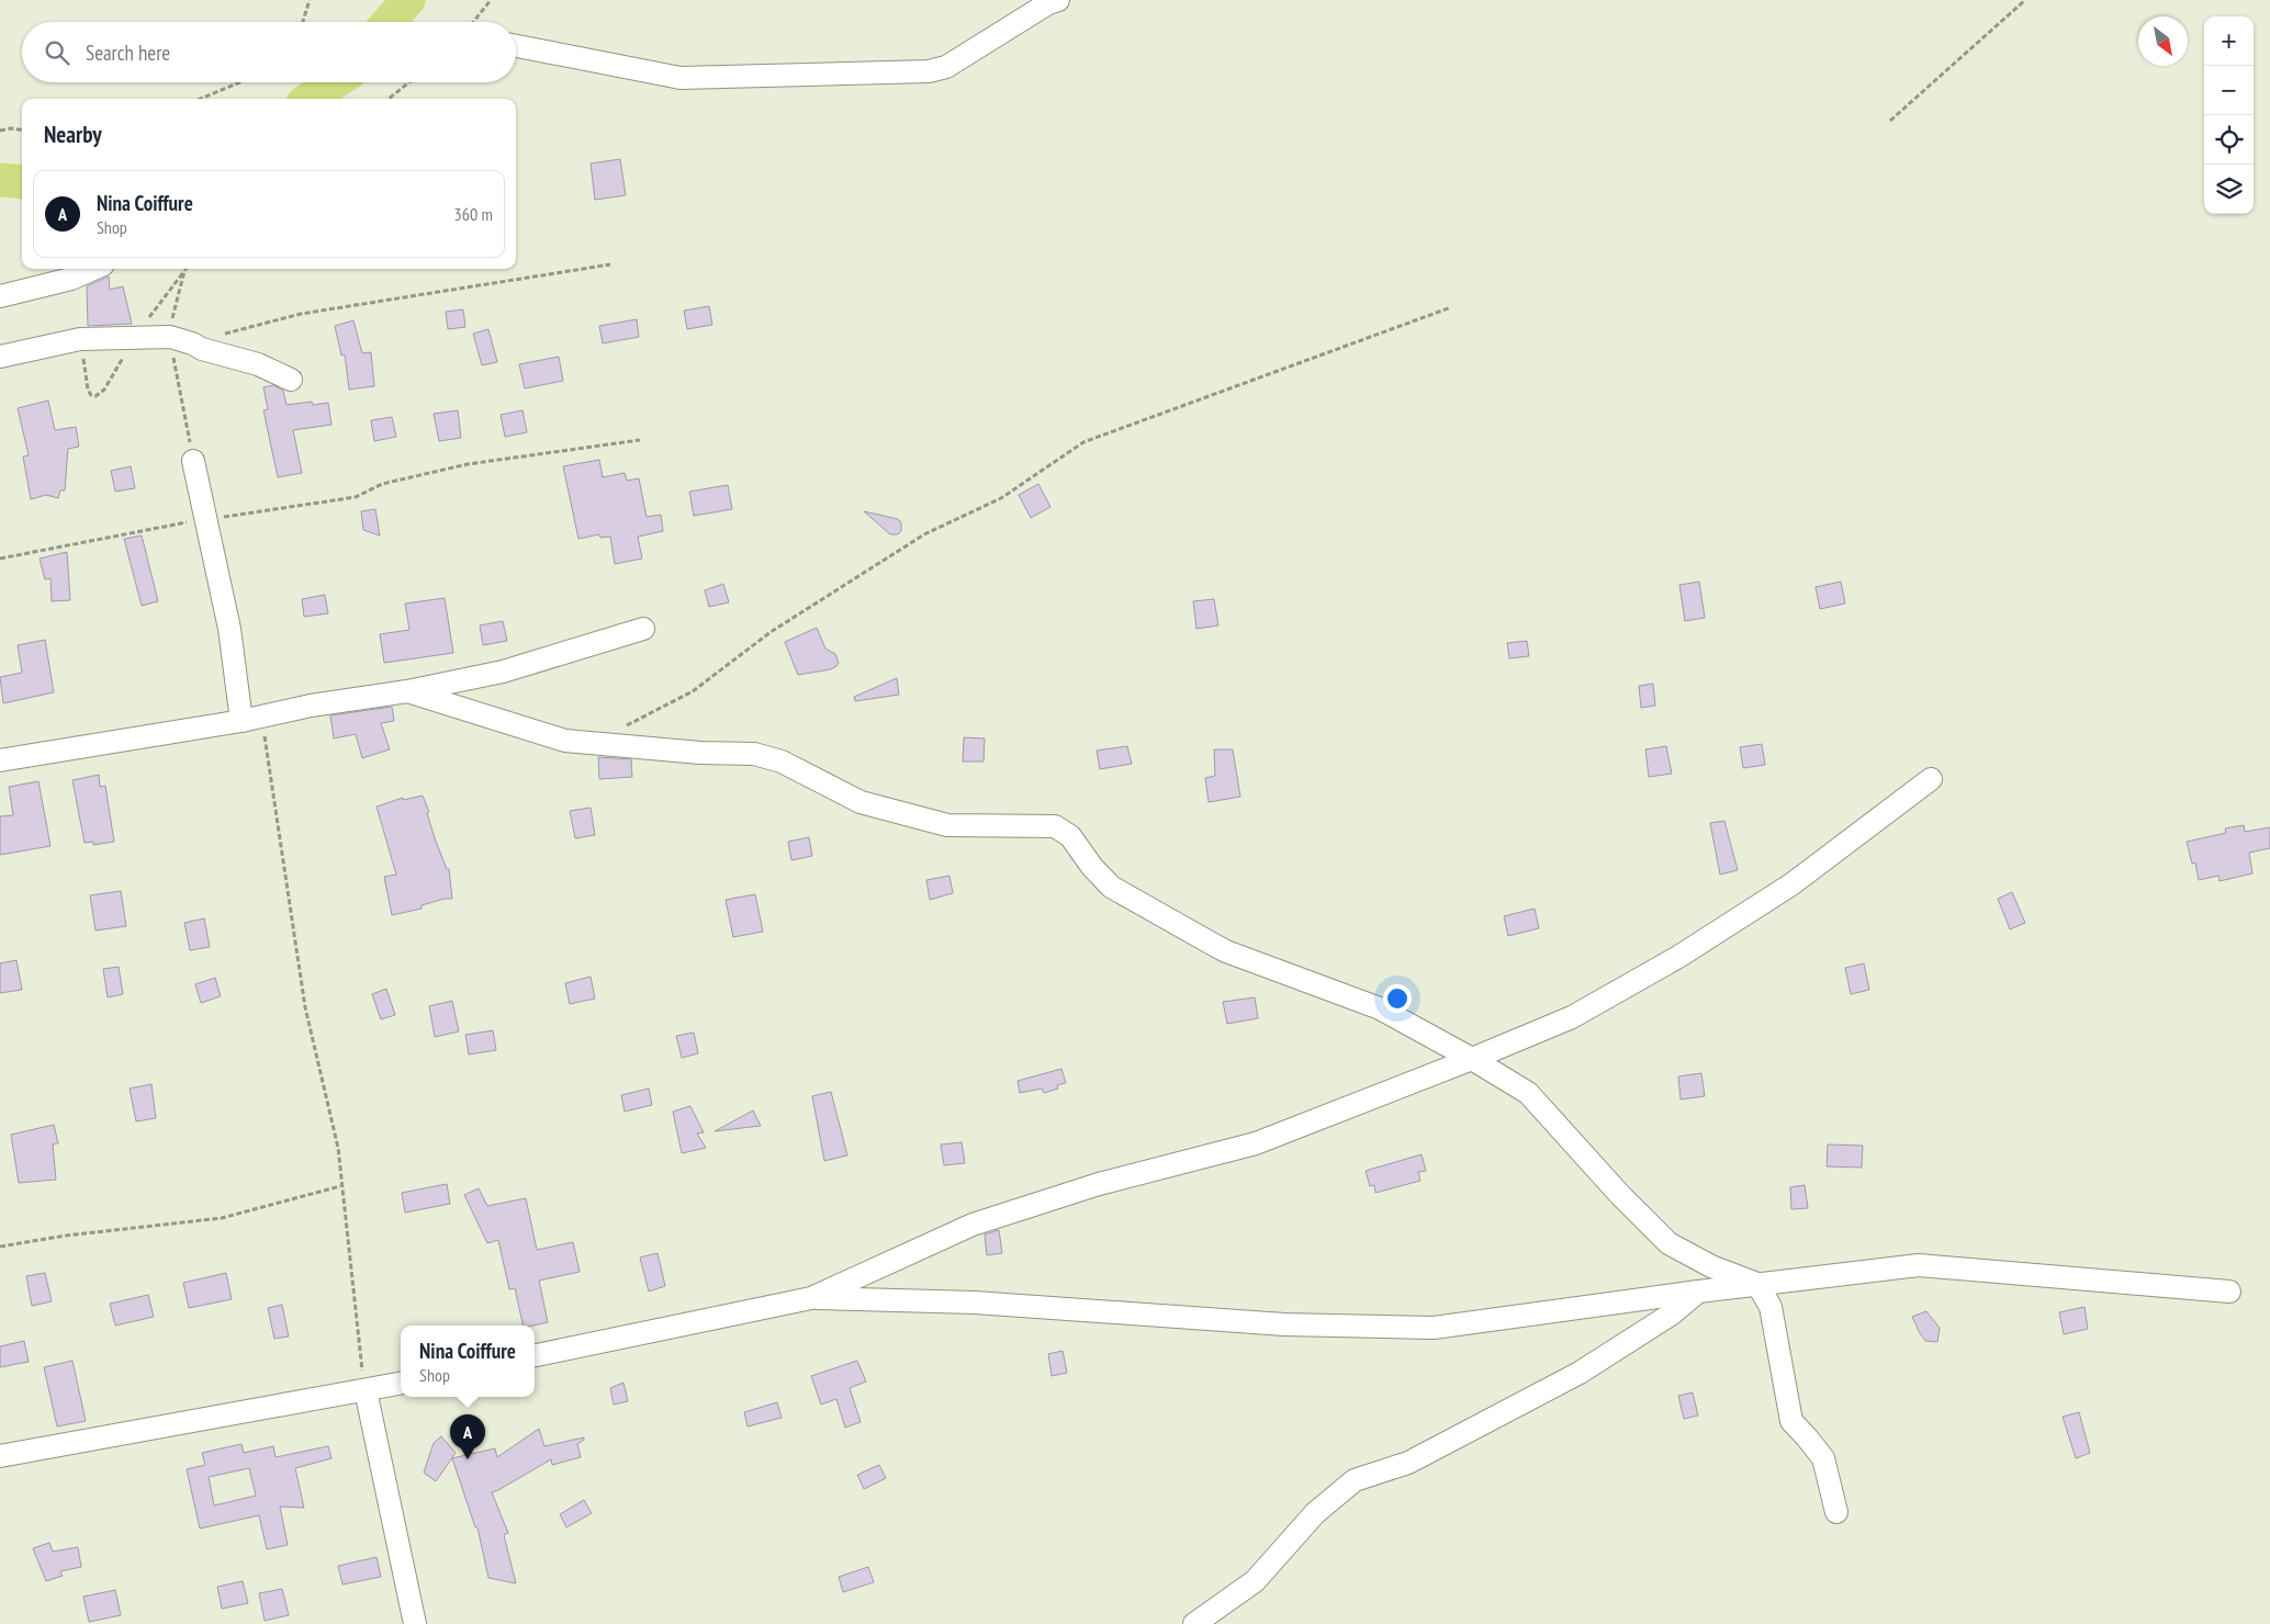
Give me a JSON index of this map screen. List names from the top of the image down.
{
  "north": "bottom right",
  "page": {
    "map_buttons": ["+", "−"],
    "search": "Search here",
    "heading": "Nearby",
    "list": [
      {
        "mark": "A",
        "name": "Nina Coiffure",
        "note": "Shop",
        "value": "360 m"
      }
    ],
    "popup": ["Nina Coiffure", "Shop"],
    "pins": "A"
  }
}
